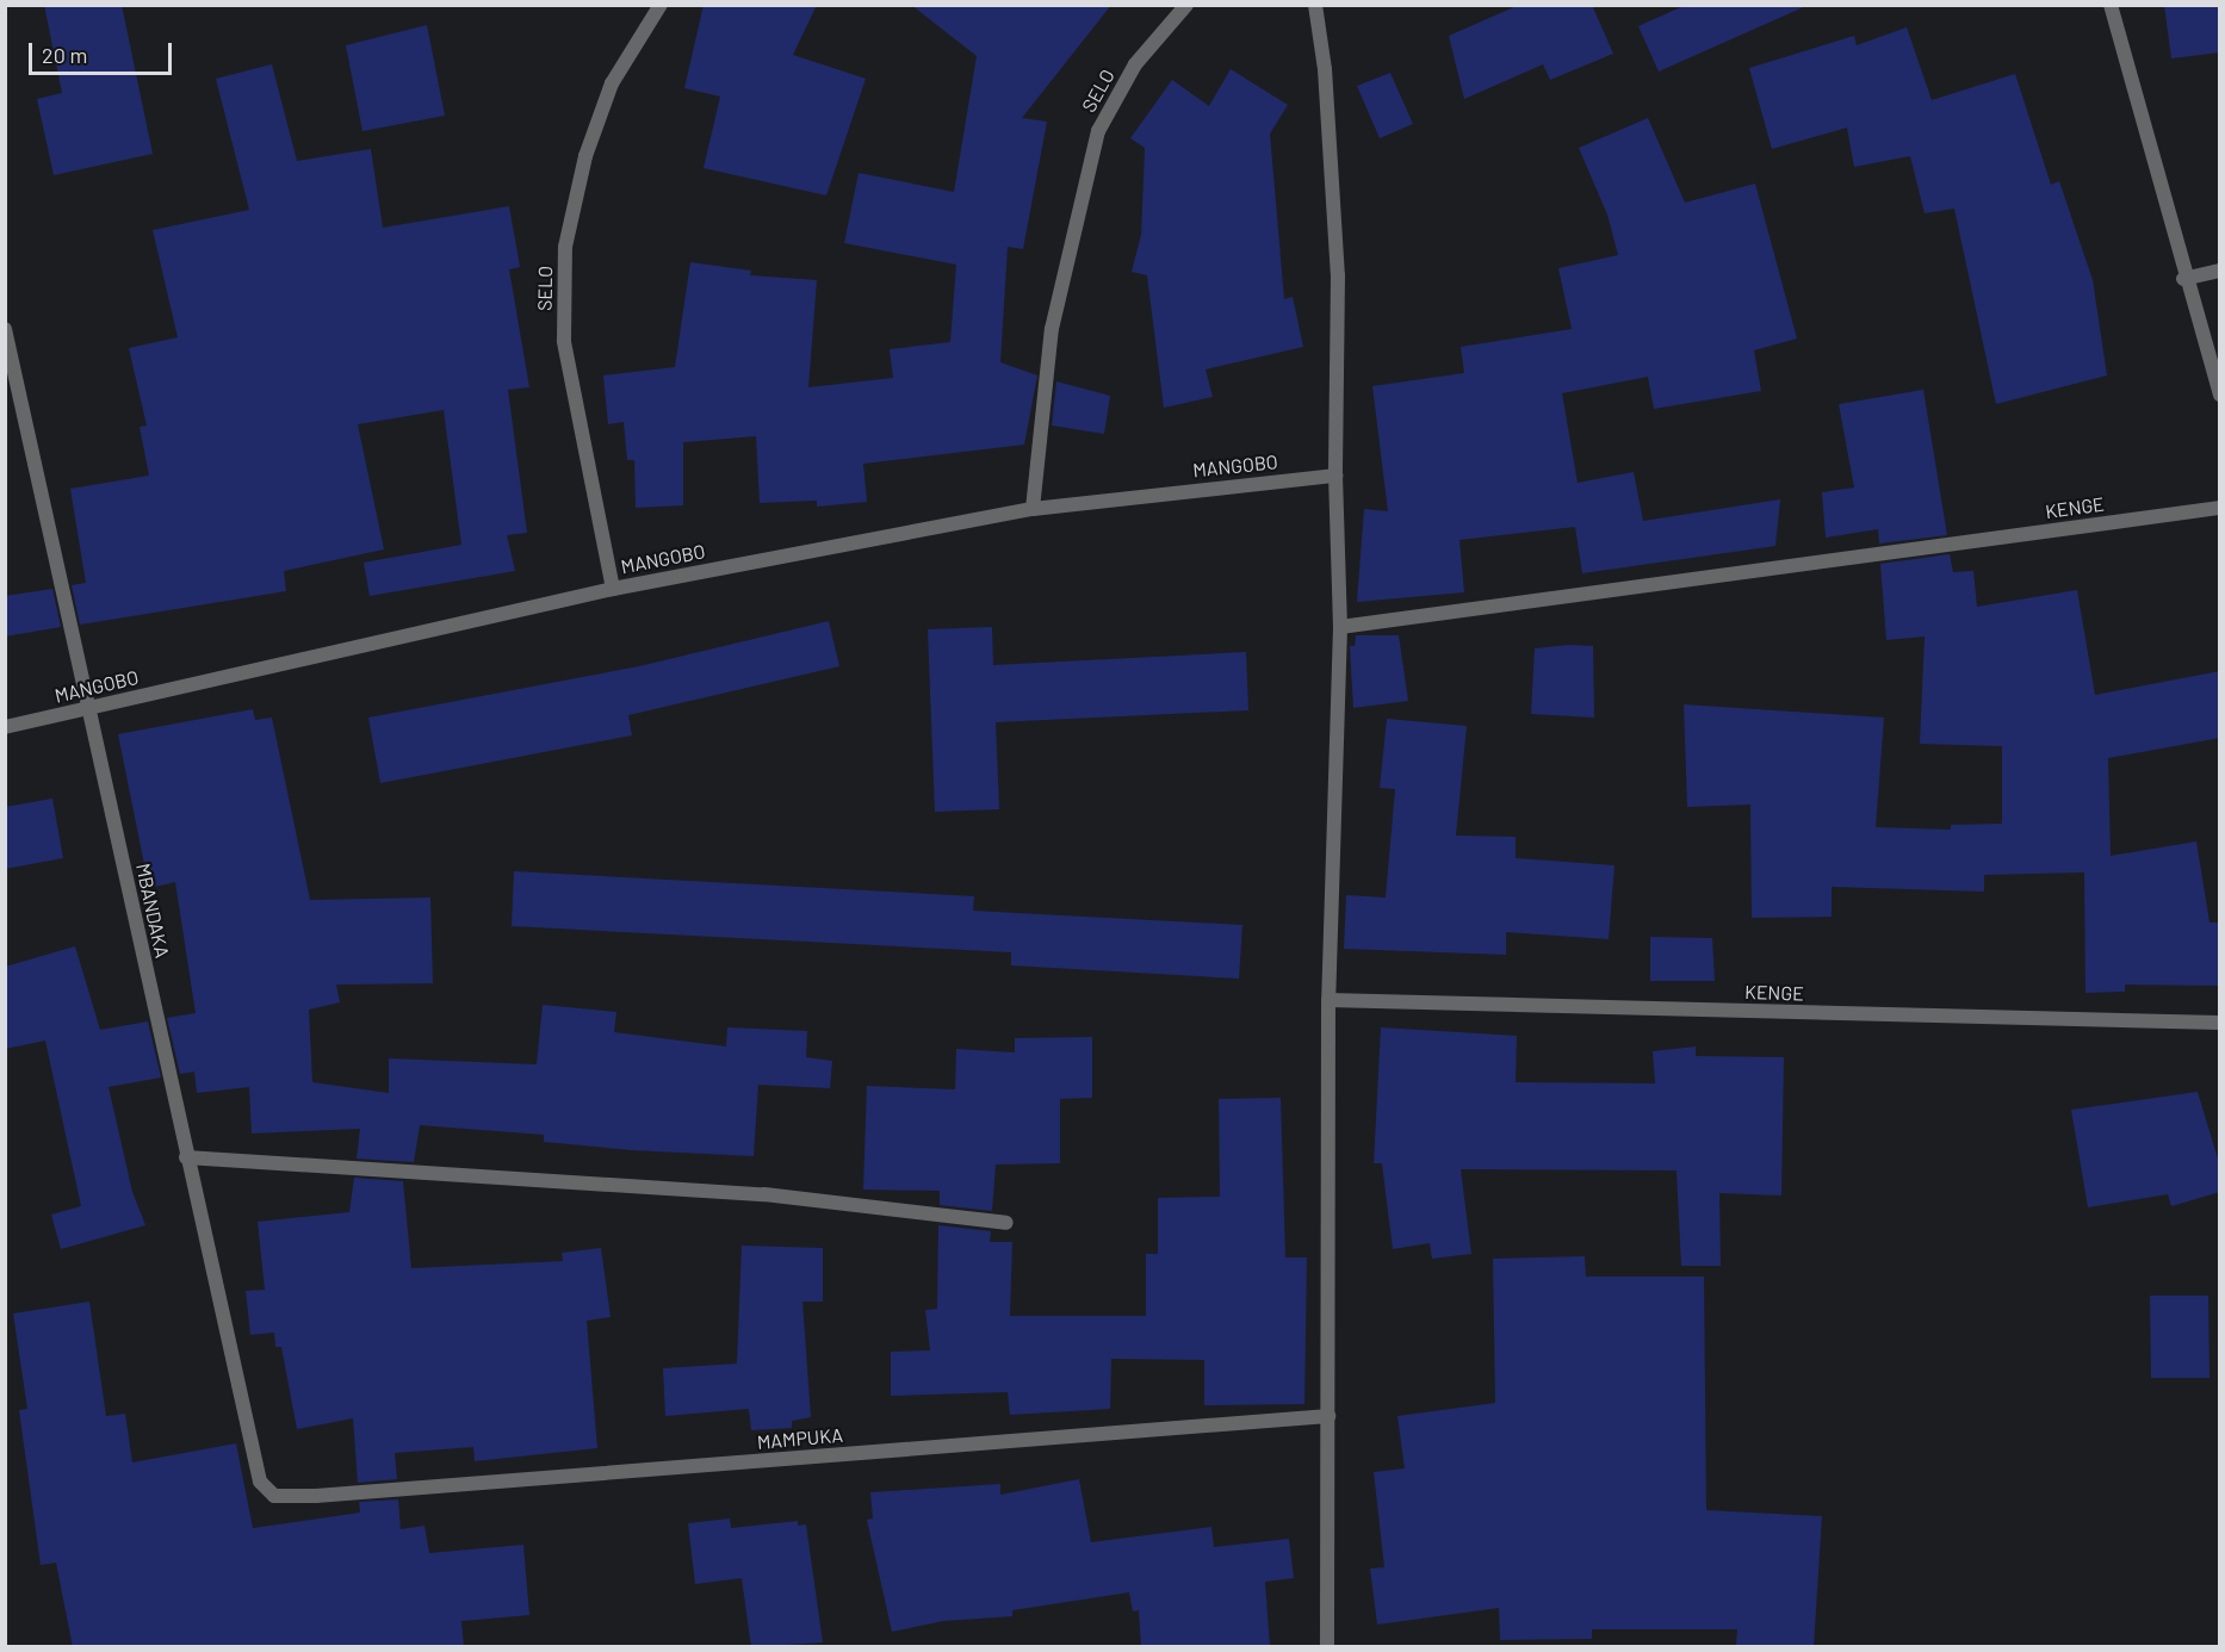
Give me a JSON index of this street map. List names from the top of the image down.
{
  "streets": {
    "street": [
      "SELO",
      "MANGOBO",
      "KENGE",
      "MBANDAKA",
      "MAMPUKA"
    ]
  },
  "crossings": [
    ["SELO", "MANGOBO"],
    ["MANGOBO", "MBANDAKA"],
    ["MBANDAKA", "MAMPUKA"]
  ],
  "scale_bar": "20 m"
}
